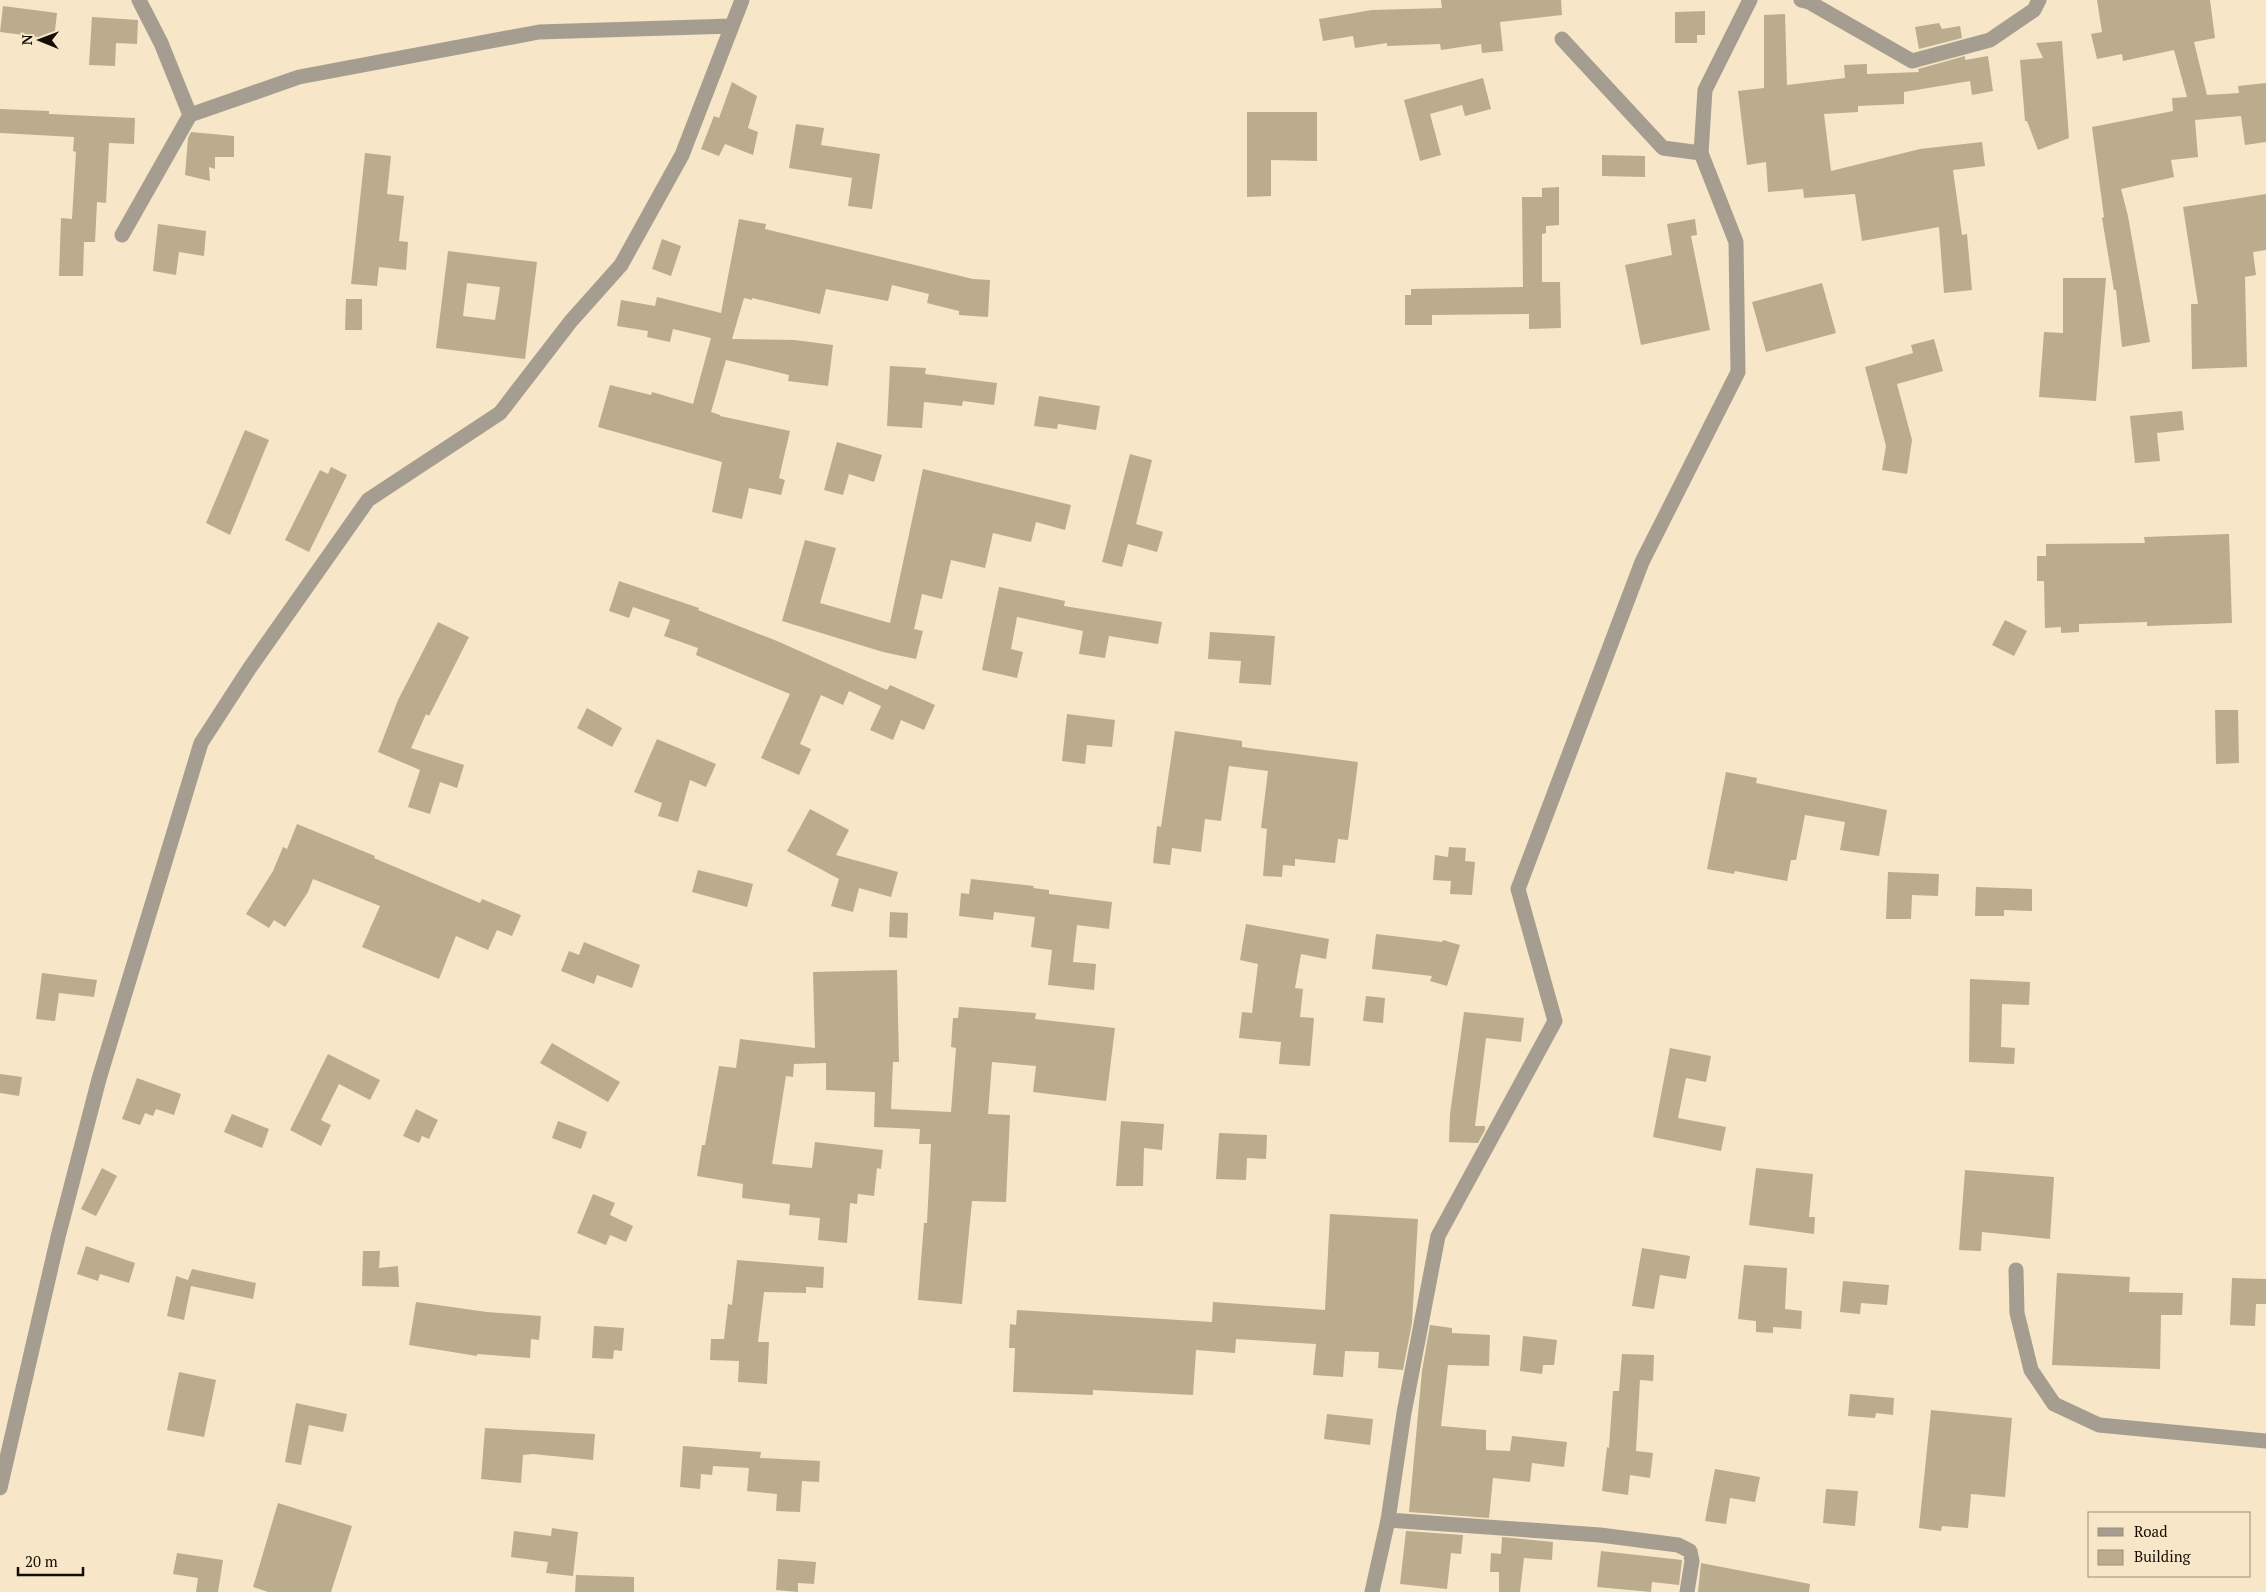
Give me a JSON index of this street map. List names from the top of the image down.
{
  "legend": ["Road", "Building"],
  "scale_bar": "20 m",
  "north": "left"
}
